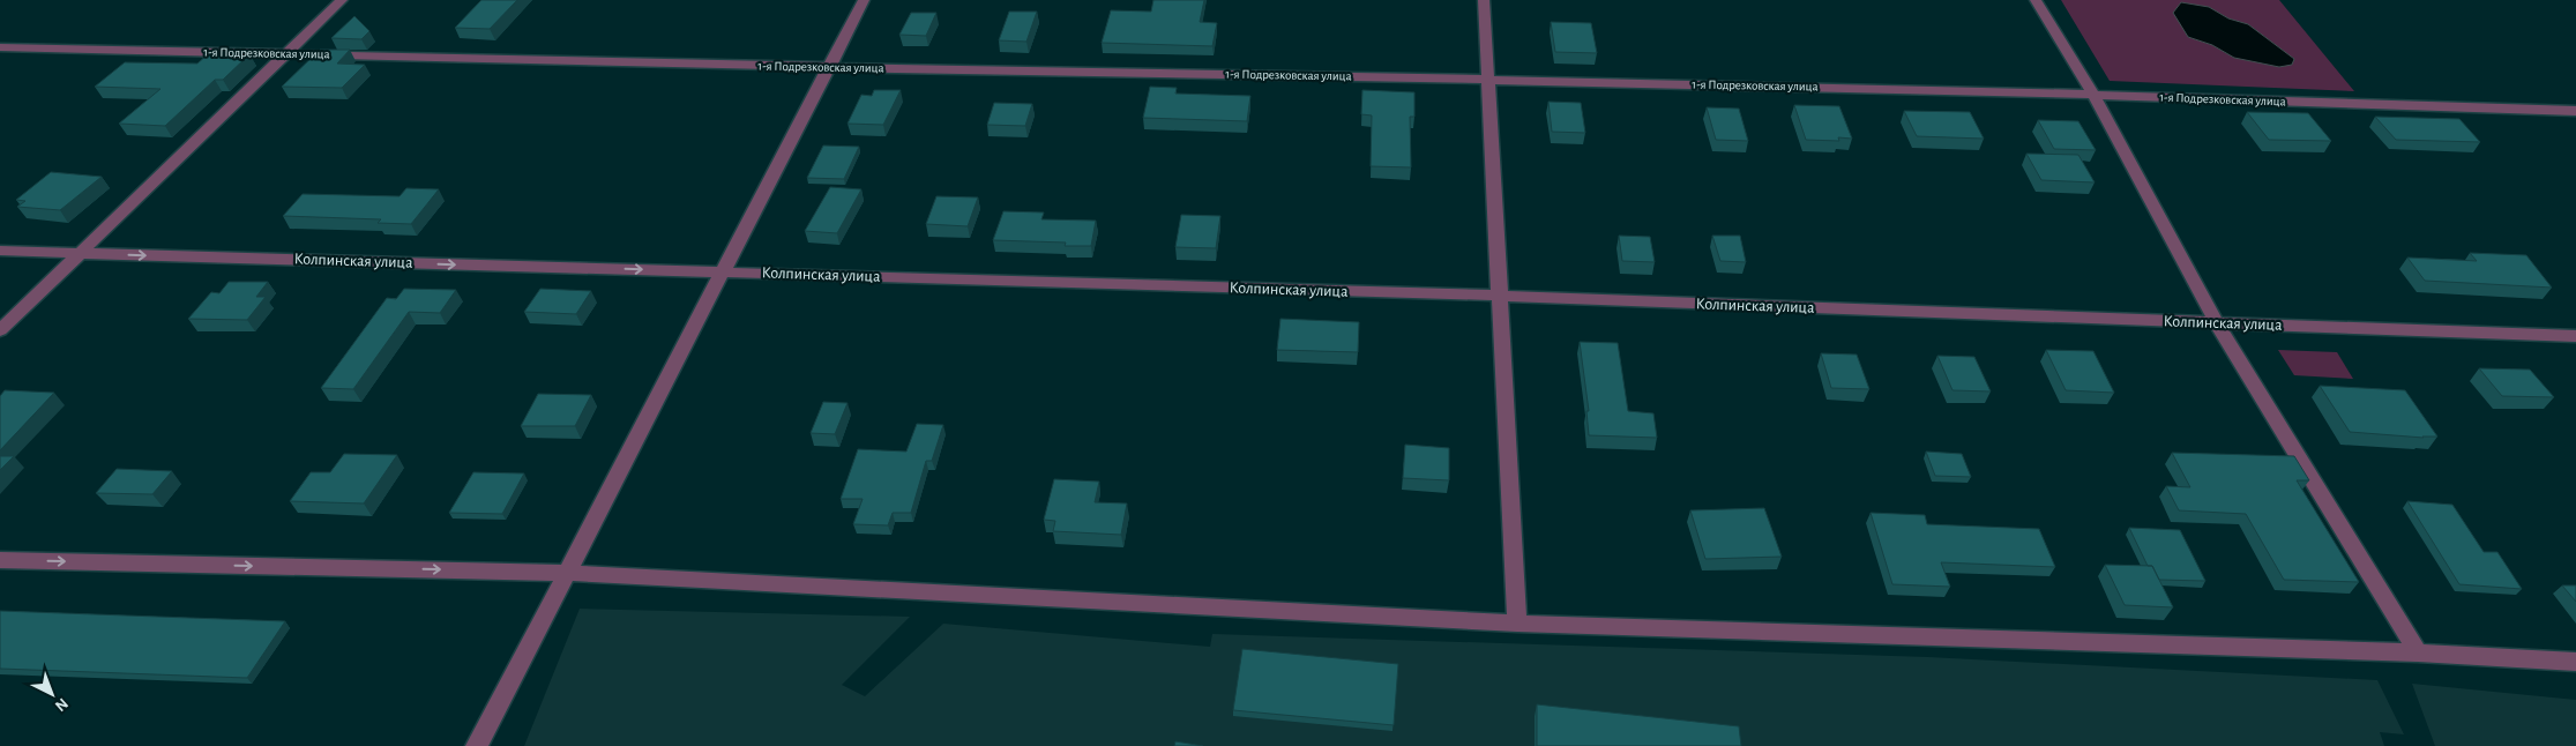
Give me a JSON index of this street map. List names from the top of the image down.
{
  "streets": {
    "street": ["1-я Подрезковская улица", "Колпинская улица"]
  },
  "north": "bottom right"
}
